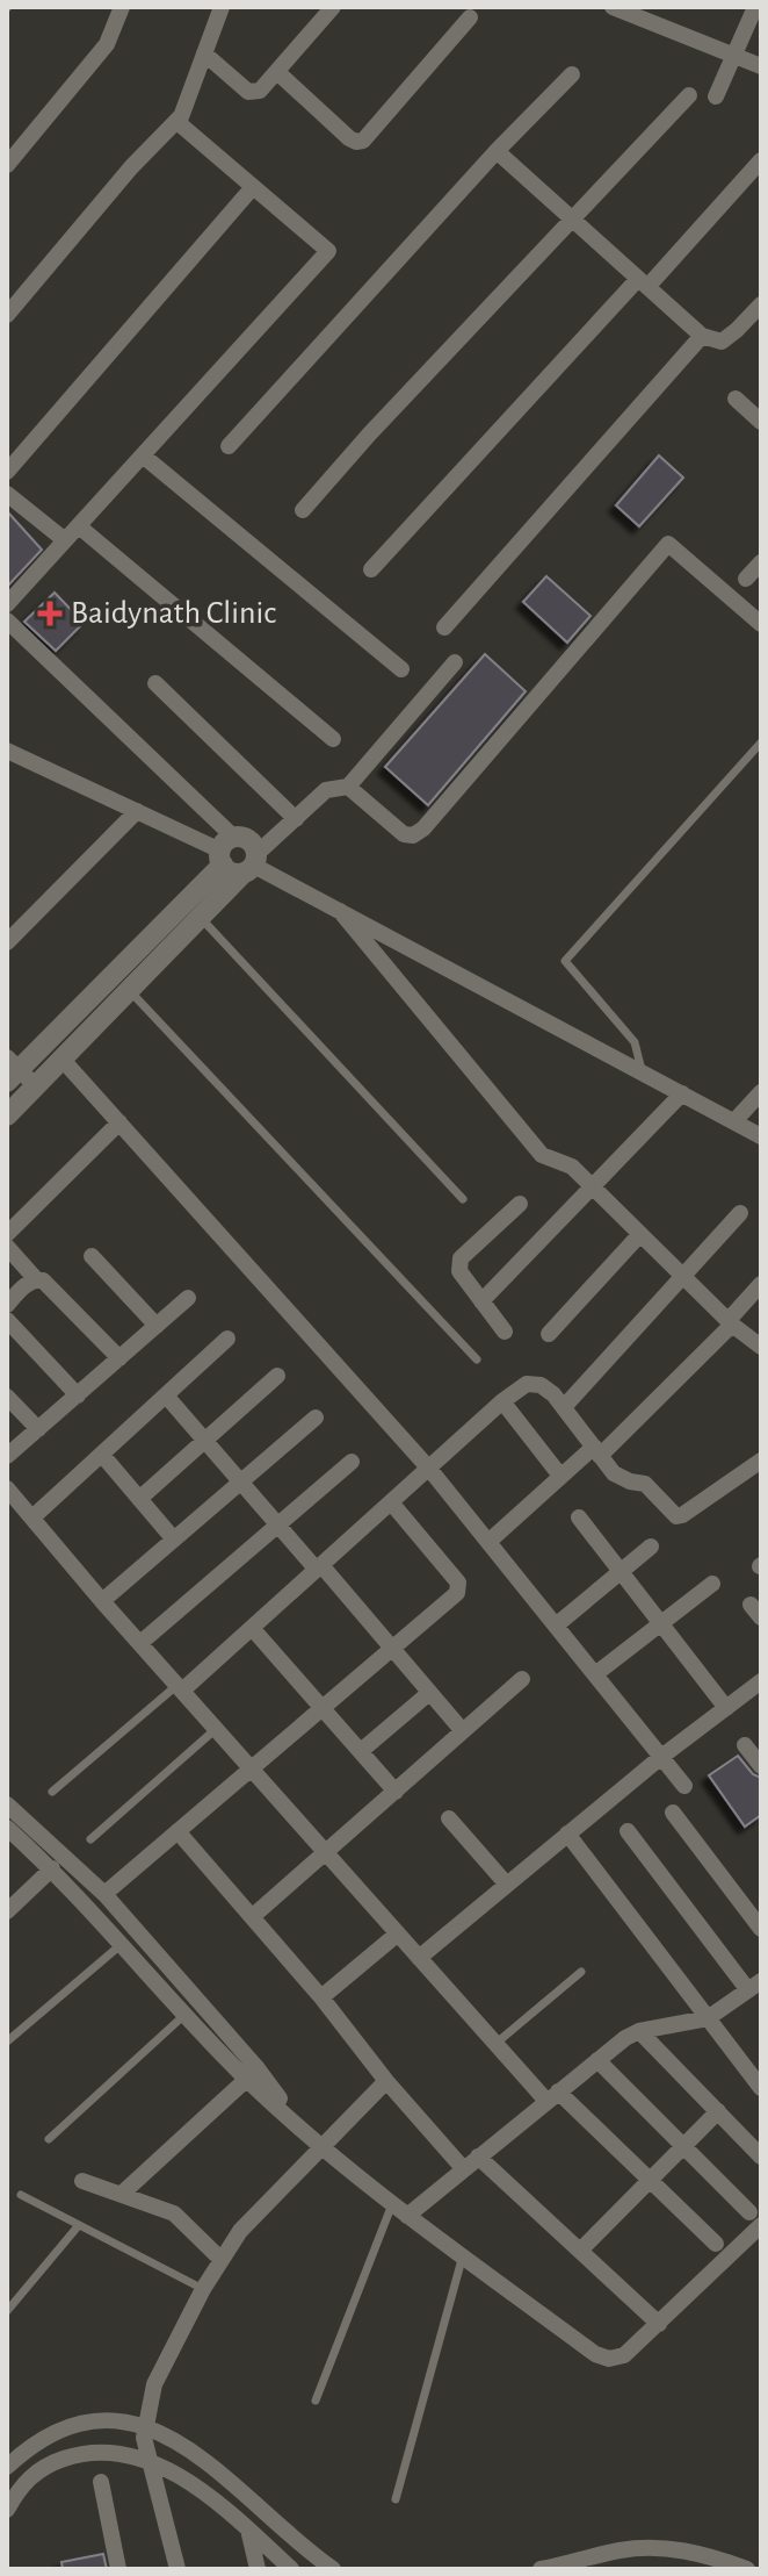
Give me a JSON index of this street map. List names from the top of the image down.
{
  "places": {
    "health": ["Baidynath Clinic"]
  }
}
